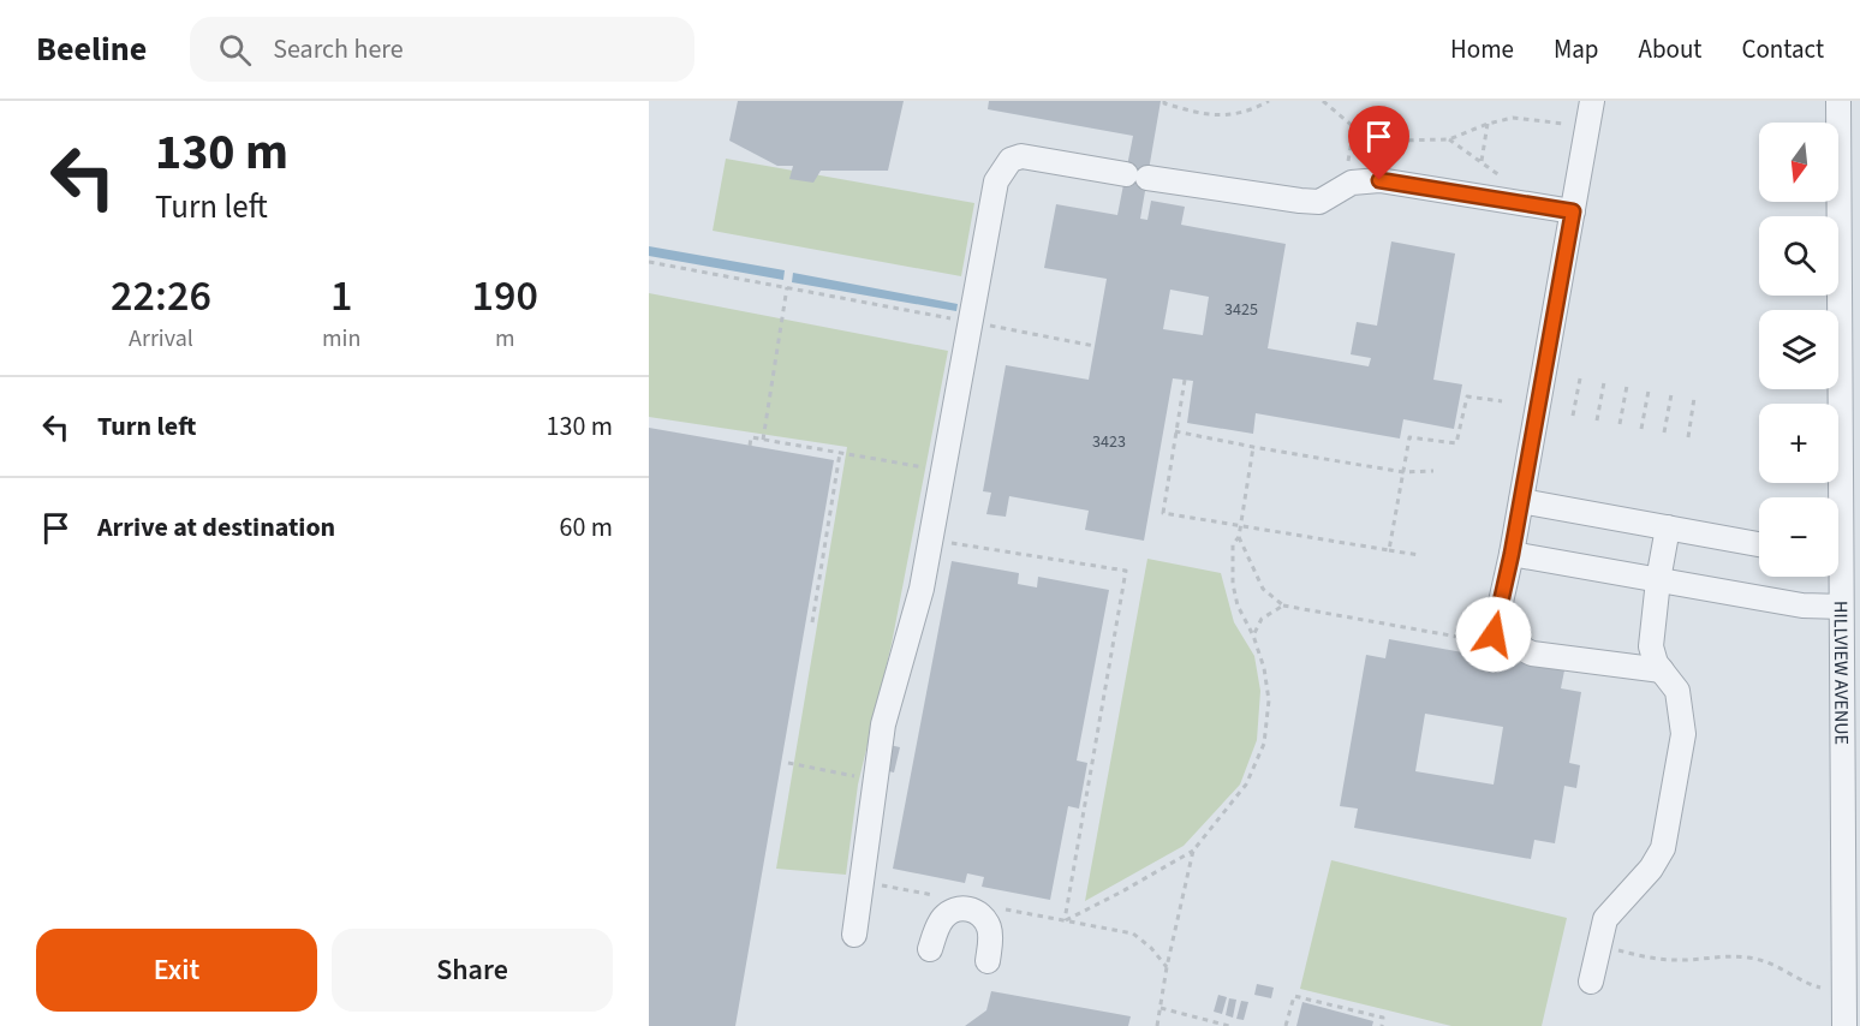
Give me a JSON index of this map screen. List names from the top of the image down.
{
  "streets": {
    "street": ["HILLVIEW AVENUE"]
  },
  "house_numbers": ["3425", "3423"],
  "north": "bottom",
  "page": {
    "header": "Beeline",
    "search": "Search here",
    "nav": [
      "Home",
      "Map",
      "About",
      "Contact"
    ],
    "turn": ["130 m", "Turn left"],
    "map_buttons": ["+", "−"],
    "eta": [
      "22:26",
      "Arrival",
      "1",
      "min",
      "190",
      "m"
    ],
    "list": [
      {
        "name": "Turn left",
        "value": "130 m"
      },
      {
        "name": "Arrive at destination",
        "value": "60 m"
      }
    ],
    "buttons": ["Exit", "Share"]
  }
}
